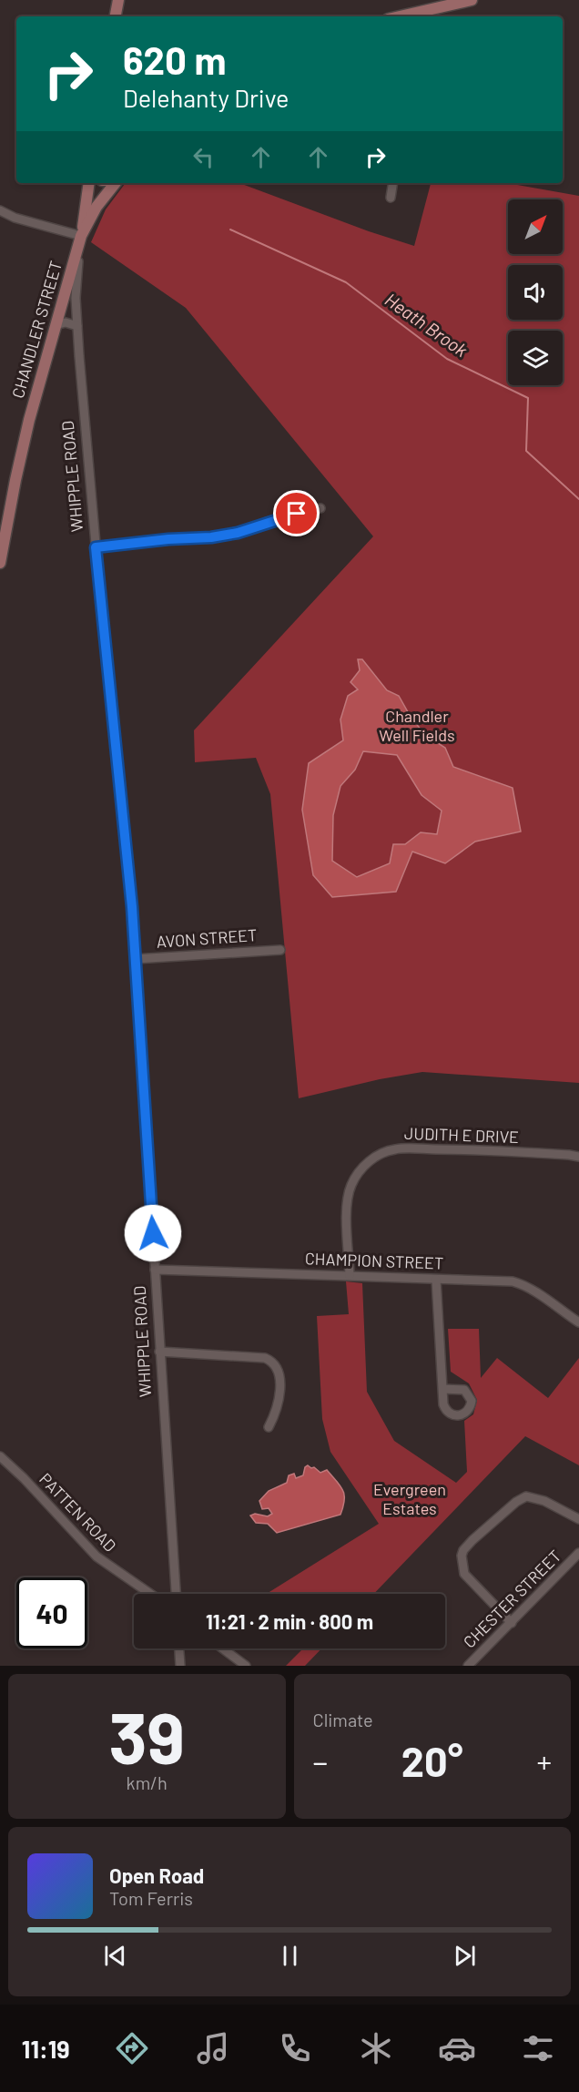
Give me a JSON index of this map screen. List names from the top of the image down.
{
  "streets": {
    "main road": ["CHANDLER STREET", "WHIPPLE ROAD"],
    "street": [
      "AVON STREET",
      "JUDITH E DRIVE",
      "CHAMPION STREET",
      "PATTEN ROAD",
      "CHESTER STREET"
    ]
  },
  "crossings": [
    ["CHANDLER STREET", "WHIPPLE ROAD"],
    ["WHIPPLE ROAD", "AVON STREET"],
    ["WHIPPLE ROAD", "CHAMPION STREET"],
    ["JUDITH E DRIVE", "CHAMPION STREET"]
  ],
  "water": ["Heath Brook"],
  "parks": ["Chandler Well Fields", "Evergreen Estates"],
  "north": "top right",
  "page": {
    "turn": ["620 m", "Delehanty Drive"],
    "limit": "40",
    "trip": "11:21 · 2 min · 800 m",
    "tile": [
      ["39", "km/h"],
      "Climate"
    ],
    "heat": ["−", "20°", "+"],
    "song": ["Open Road", "Tom Ferris"],
    "tabs": "11:19"
  }
}
